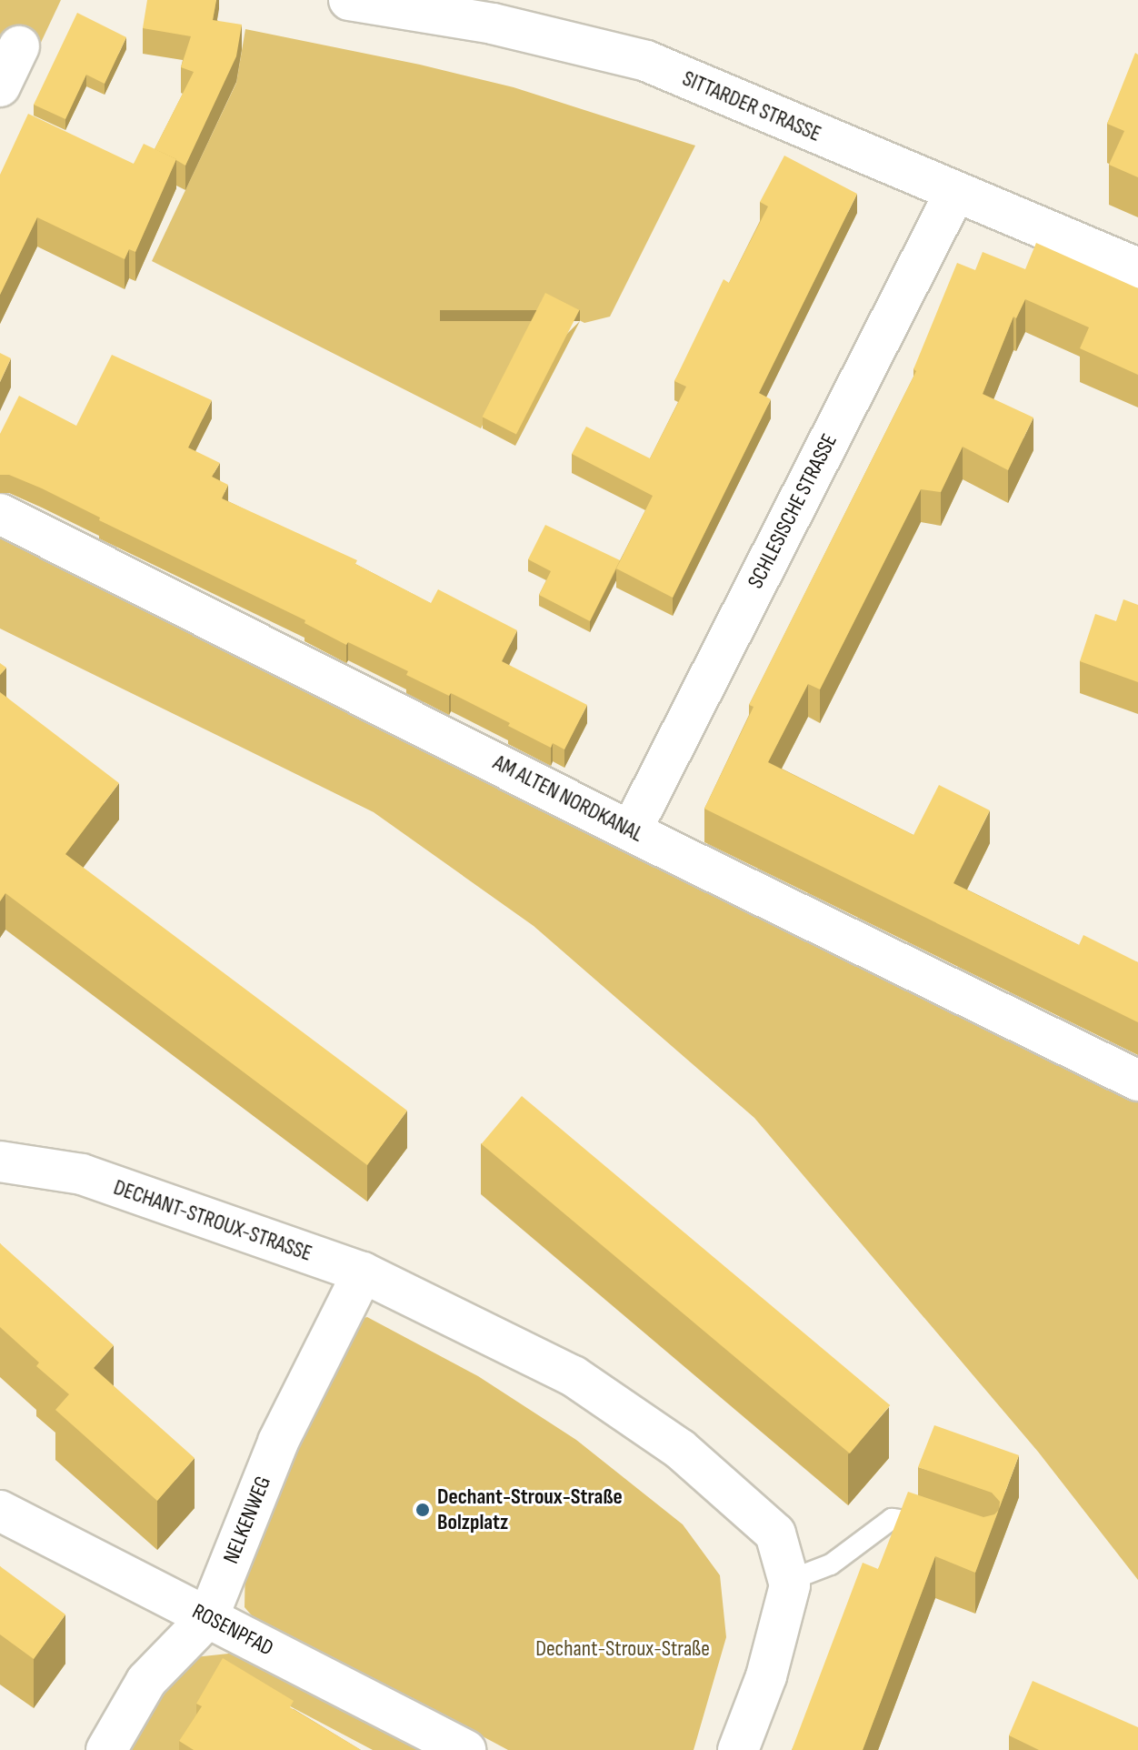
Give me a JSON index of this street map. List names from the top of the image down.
{
  "streets": {
    "street": [
      "SITTARDER STRASSE",
      "SCHLESISCHE STRASSE",
      "AM ALTEN NORDKANAL",
      "DECHANT-STROUX-STRASSE",
      "NELKENWEG",
      "ROSENPFAD"
    ]
  },
  "crossings": [
    ["SITTARDER STRASSE", "SCHLESISCHE STRASSE"],
    ["SCHLESISCHE STRASSE", "AM ALTEN NORDKANAL"],
    ["DECHANT-STROUX-STRASSE", "NELKENWEG"],
    ["NELKENWEG", "ROSENPFAD"]
  ],
  "parks": ["Dechant-Stroux-Straße"],
  "places": ["Dechant-Stroux-Straße Bolzplatz"]
}
